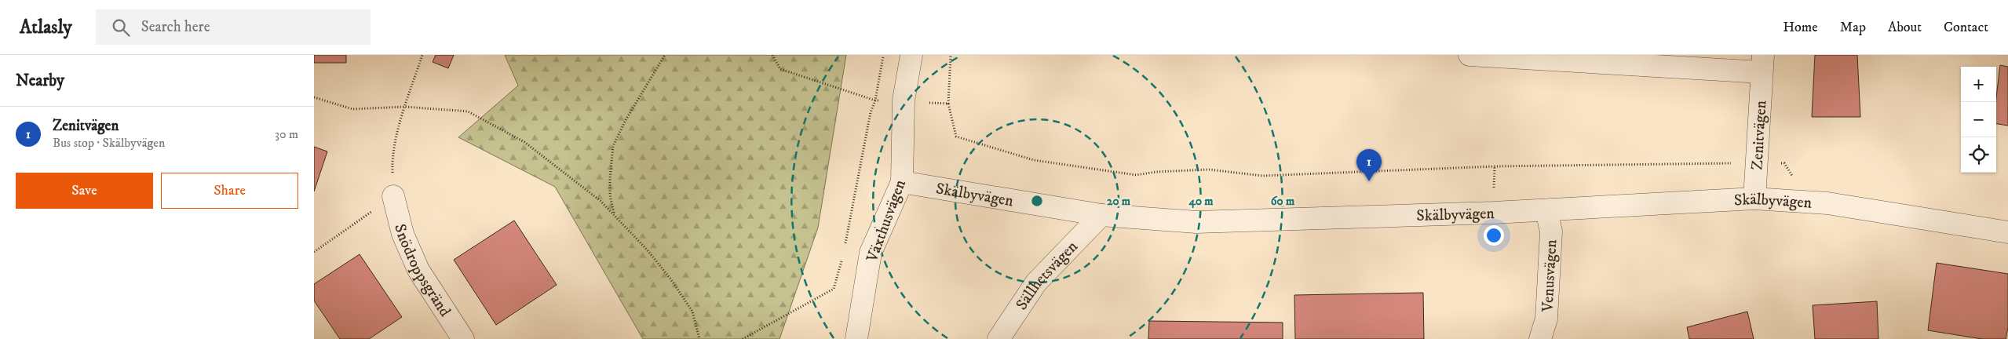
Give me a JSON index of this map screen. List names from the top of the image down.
{
  "streets": {
    "street": [
      "Zenitvägen",
      "Skälbyvägen",
      "Växthusvägen",
      "Snödroppsgränd",
      "Venusvägen",
      "Sällhetsvägen"
    ]
  },
  "crossings": [
    ["Zenitvägen", "Skälbyvägen"],
    ["Skälbyvägen", "Växthusvägen"],
    ["Skälbyvägen", "Venusvägen"],
    ["Skälbyvägen", "Sällhetsvägen"]
  ],
  "page": {
    "header": "Atlasly",
    "search": "Search here",
    "nav": [
      "Home",
      "Map",
      "About",
      "Contact"
    ],
    "heading": "Nearby",
    "map_buttons": ["+", "−"],
    "list": [
      {
        "mark": "1",
        "name": "Zenitvägen",
        "note": "Bus stop · Skälbyvägen",
        "value": "30 m"
      }
    ],
    "pins": "1",
    "buttons": ["Save", "Share"]
  },
  "rings": ["20 m", "40 m", "60 m"]
}
